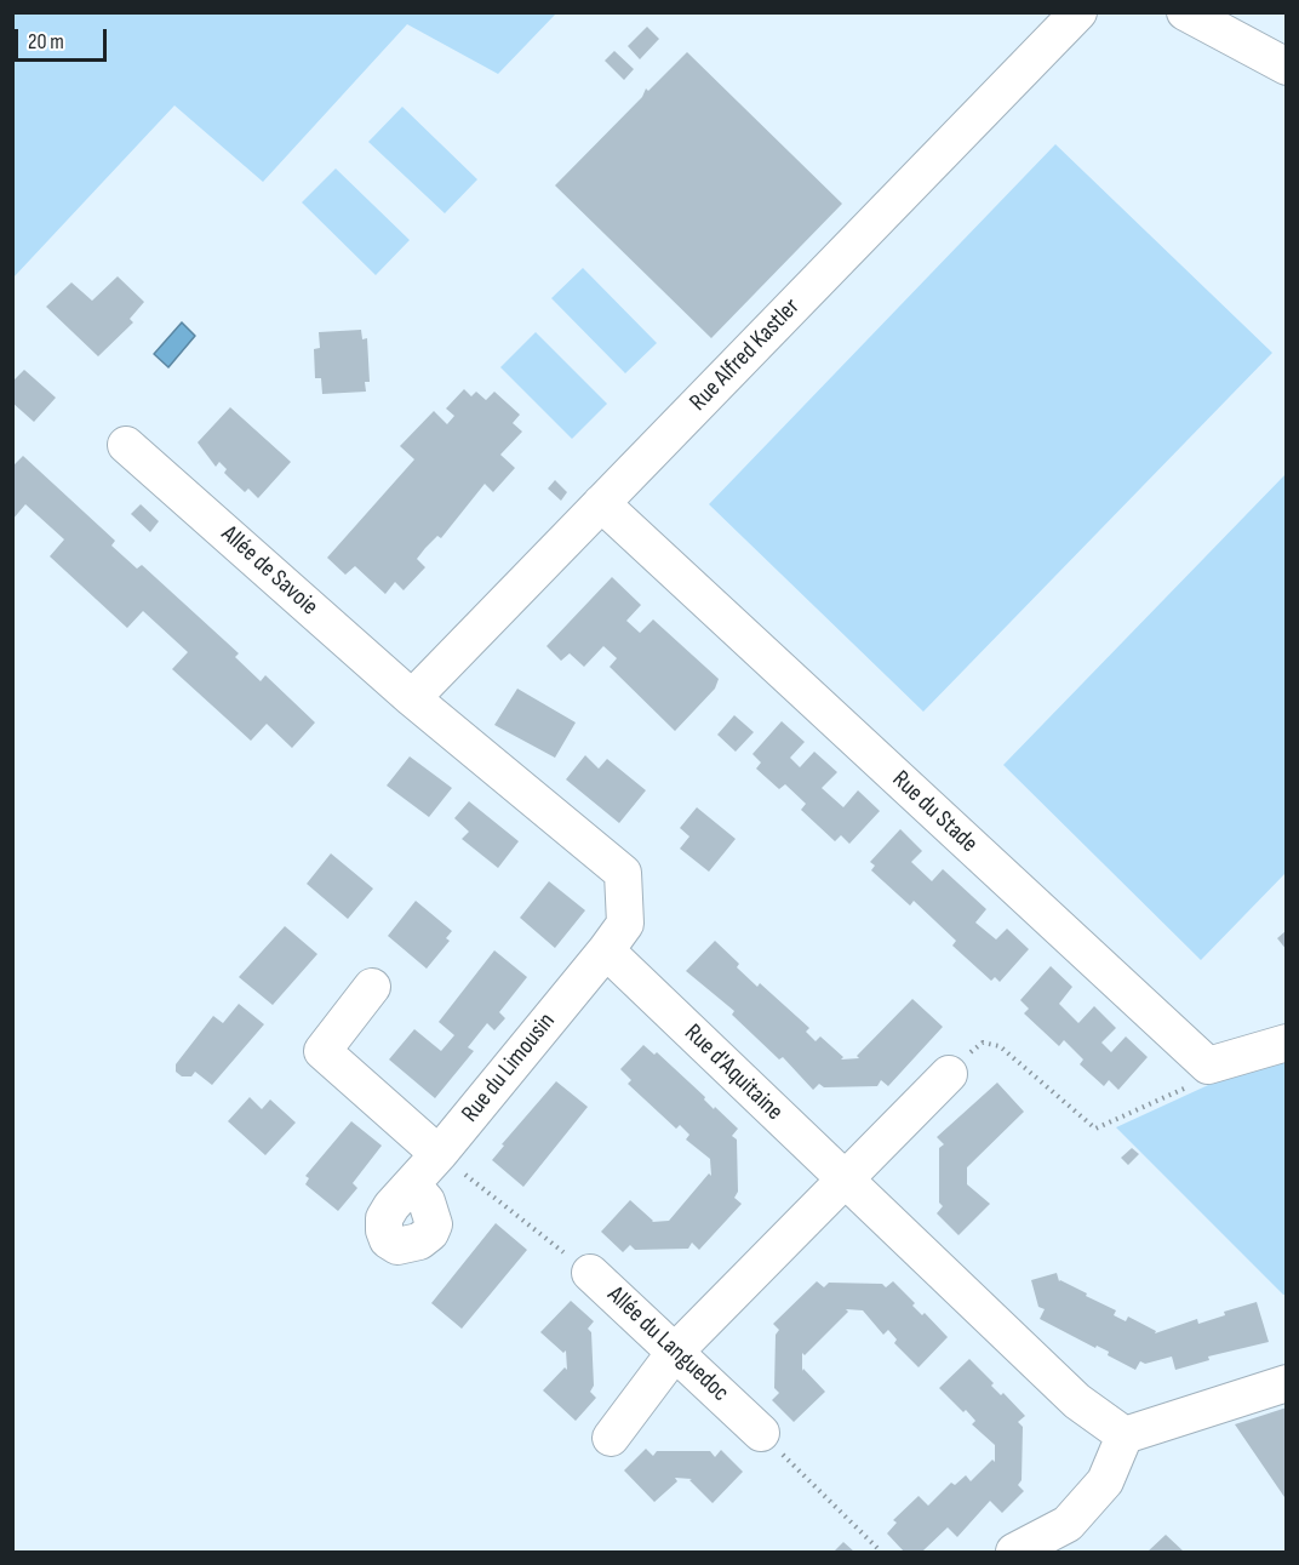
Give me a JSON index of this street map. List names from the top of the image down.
{
  "streets": {
    "street": [
      "Rue Alfred Kastler",
      "Allée de Savoie",
      "Rue du Stade",
      "Rue du Limousin",
      "Rue d'Aquitaine",
      "Allée du Languedoc"
    ]
  },
  "crossings": [
    ["Rue Alfred Kastler", "Allée de Savoie"],
    ["Rue Alfred Kastler", "Rue du Stade"],
    ["Rue du Limousin", "Rue d'Aquitaine"],
    ["Rue du Limousin", "Allée du Languedoc"]
  ],
  "scale_bar": "20 m"
}
